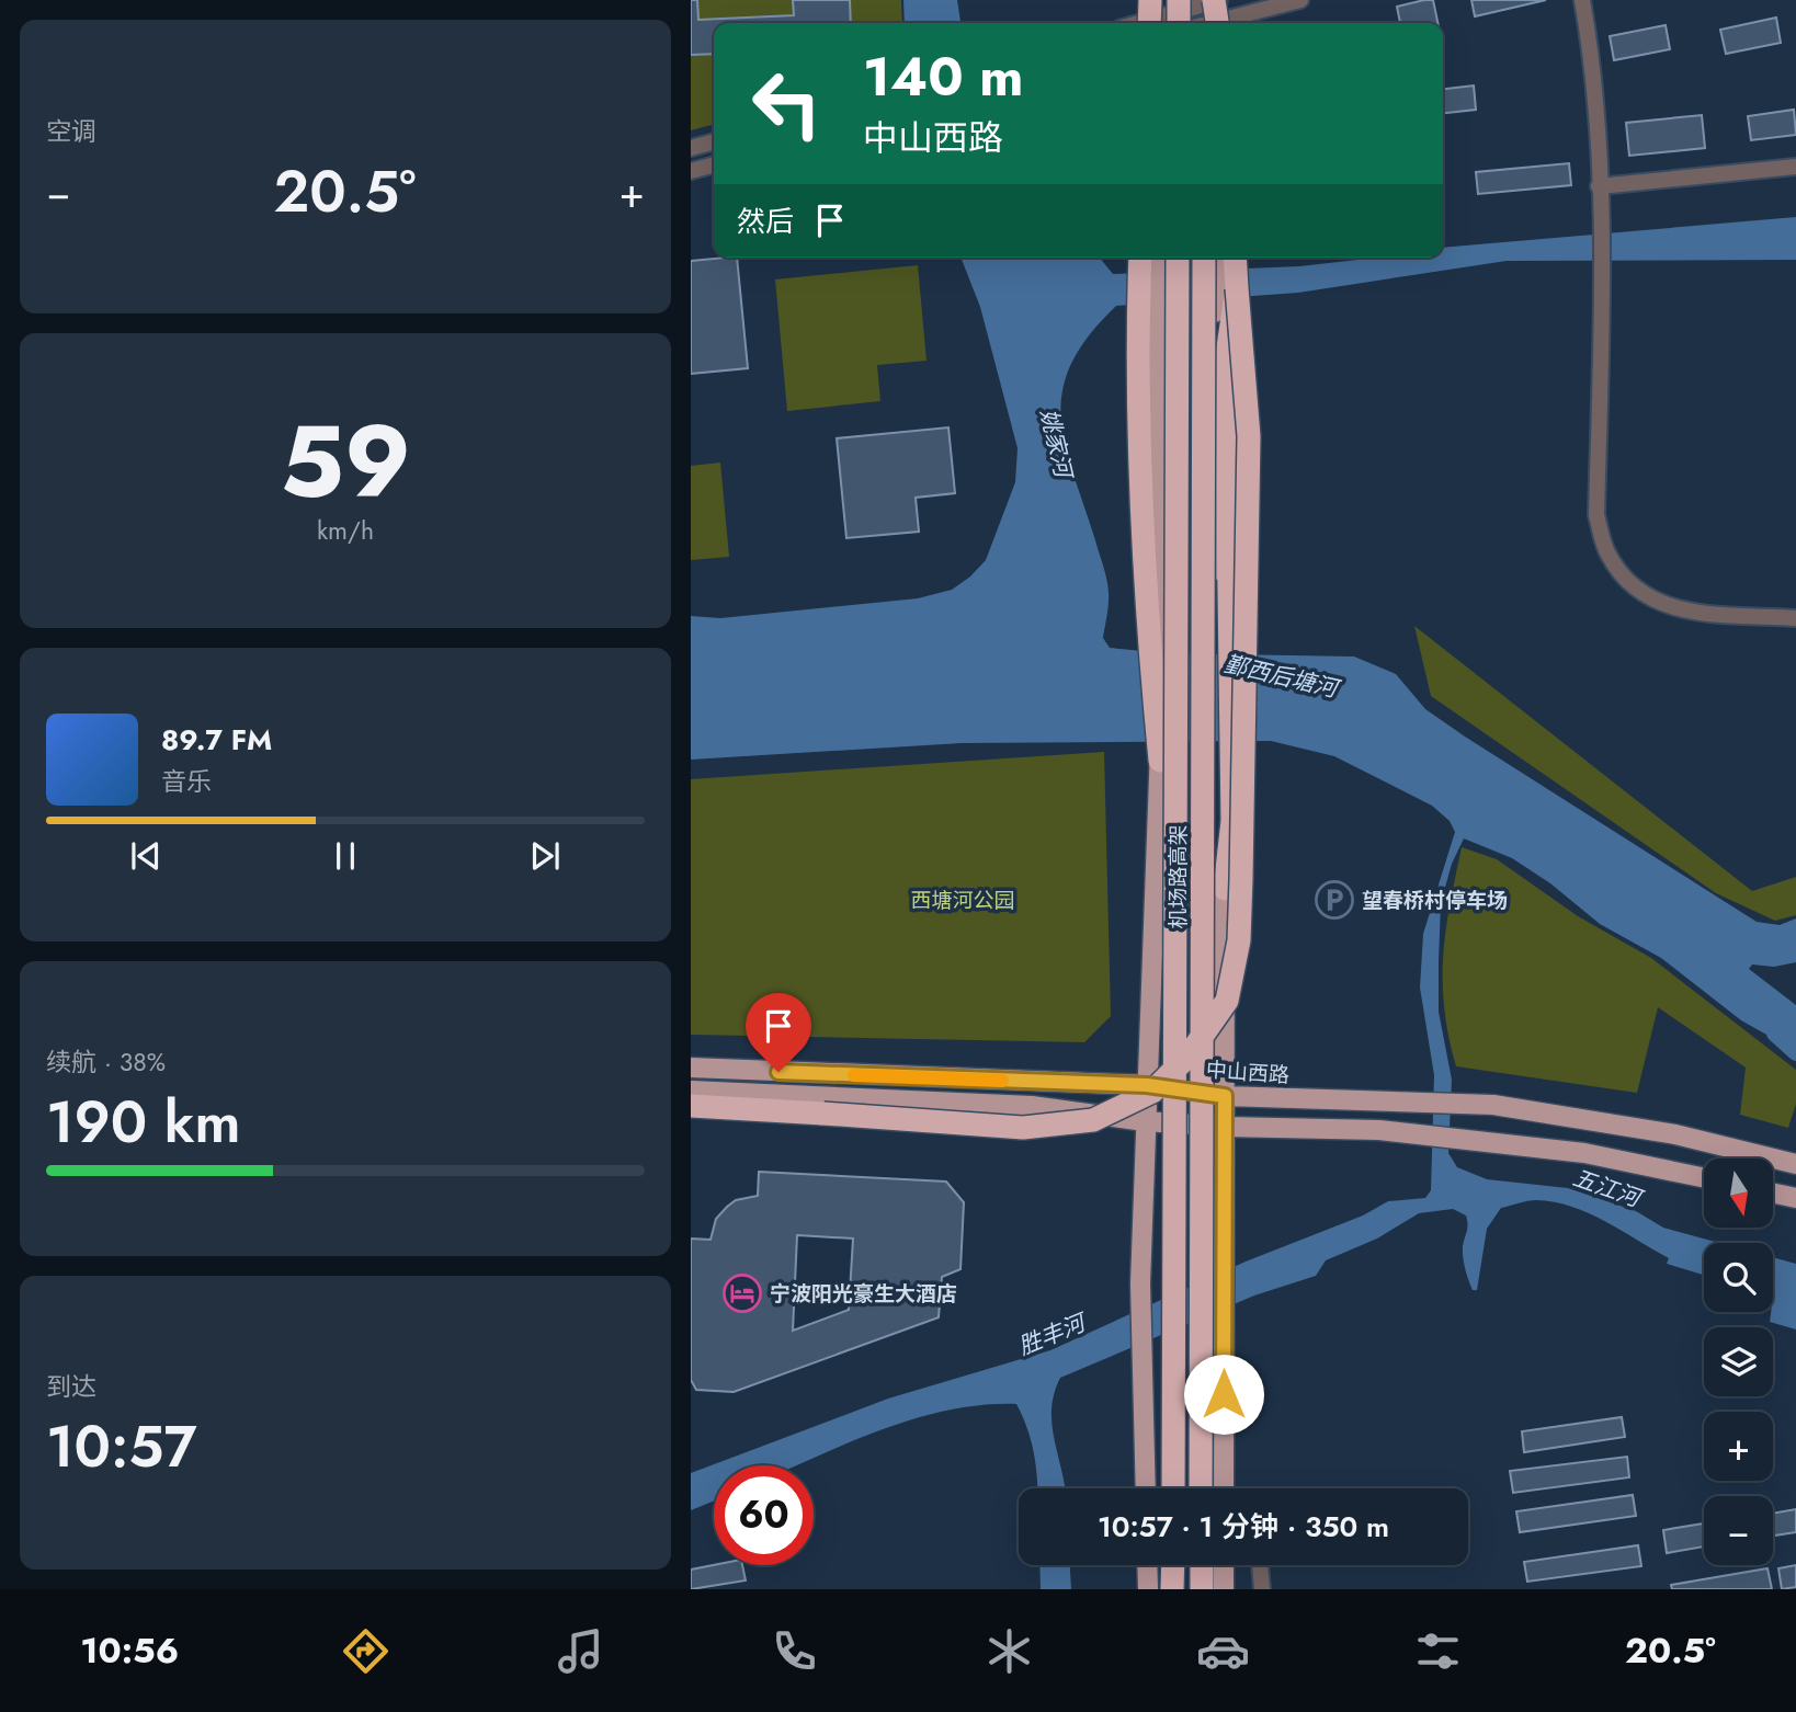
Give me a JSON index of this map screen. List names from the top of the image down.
{
  "streets": {
    "highway": ["机场路高架"],
    "main road": ["中山西路"]
  },
  "water": [
    "姚家河",
    "鄞西后塘河",
    "五江河",
    "胜丰河"
  ],
  "parks": ["西塘河公园"],
  "places": {
    "parking": ["望春桥村停车场"],
    "hotel": ["宁波阳光豪生大酒店"]
  },
  "north": "bottom",
  "page": {
    "tile": [
      "空调",
      ["59", "km/h"],
      ["续航 · 38%", "190 km"],
      ["到达", "10:57"]
    ],
    "turn": ["140 m", "中山西路"],
    "heat": ["−", "20.5°", "+"],
    "then": "然后",
    "song": ["89.7 FM", "音乐"],
    "map_buttons": ["+", "−"],
    "limit": "60",
    "trip": "10:57 · 1 分钟 · 350 m",
    "tabs": ["10:56", "20.5°"]
  }
}
